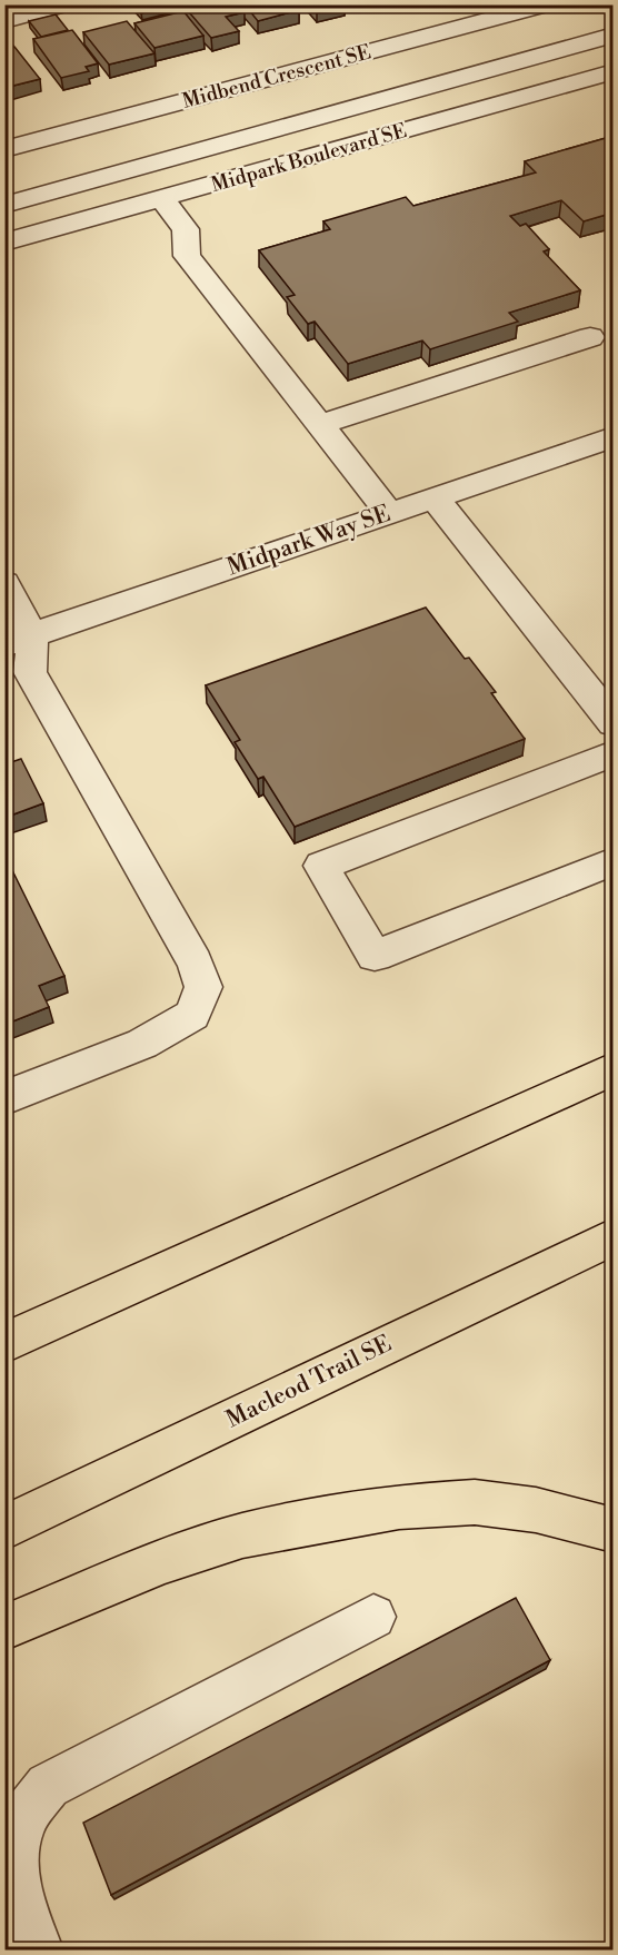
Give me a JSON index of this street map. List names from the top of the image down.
{
  "streets": {
    "highway": ["Macleod Trail SE"],
    "street": ["Midbend Crescent SE", "Midpark Boulevard SE", "Midpark Way SE"]
  }
}
